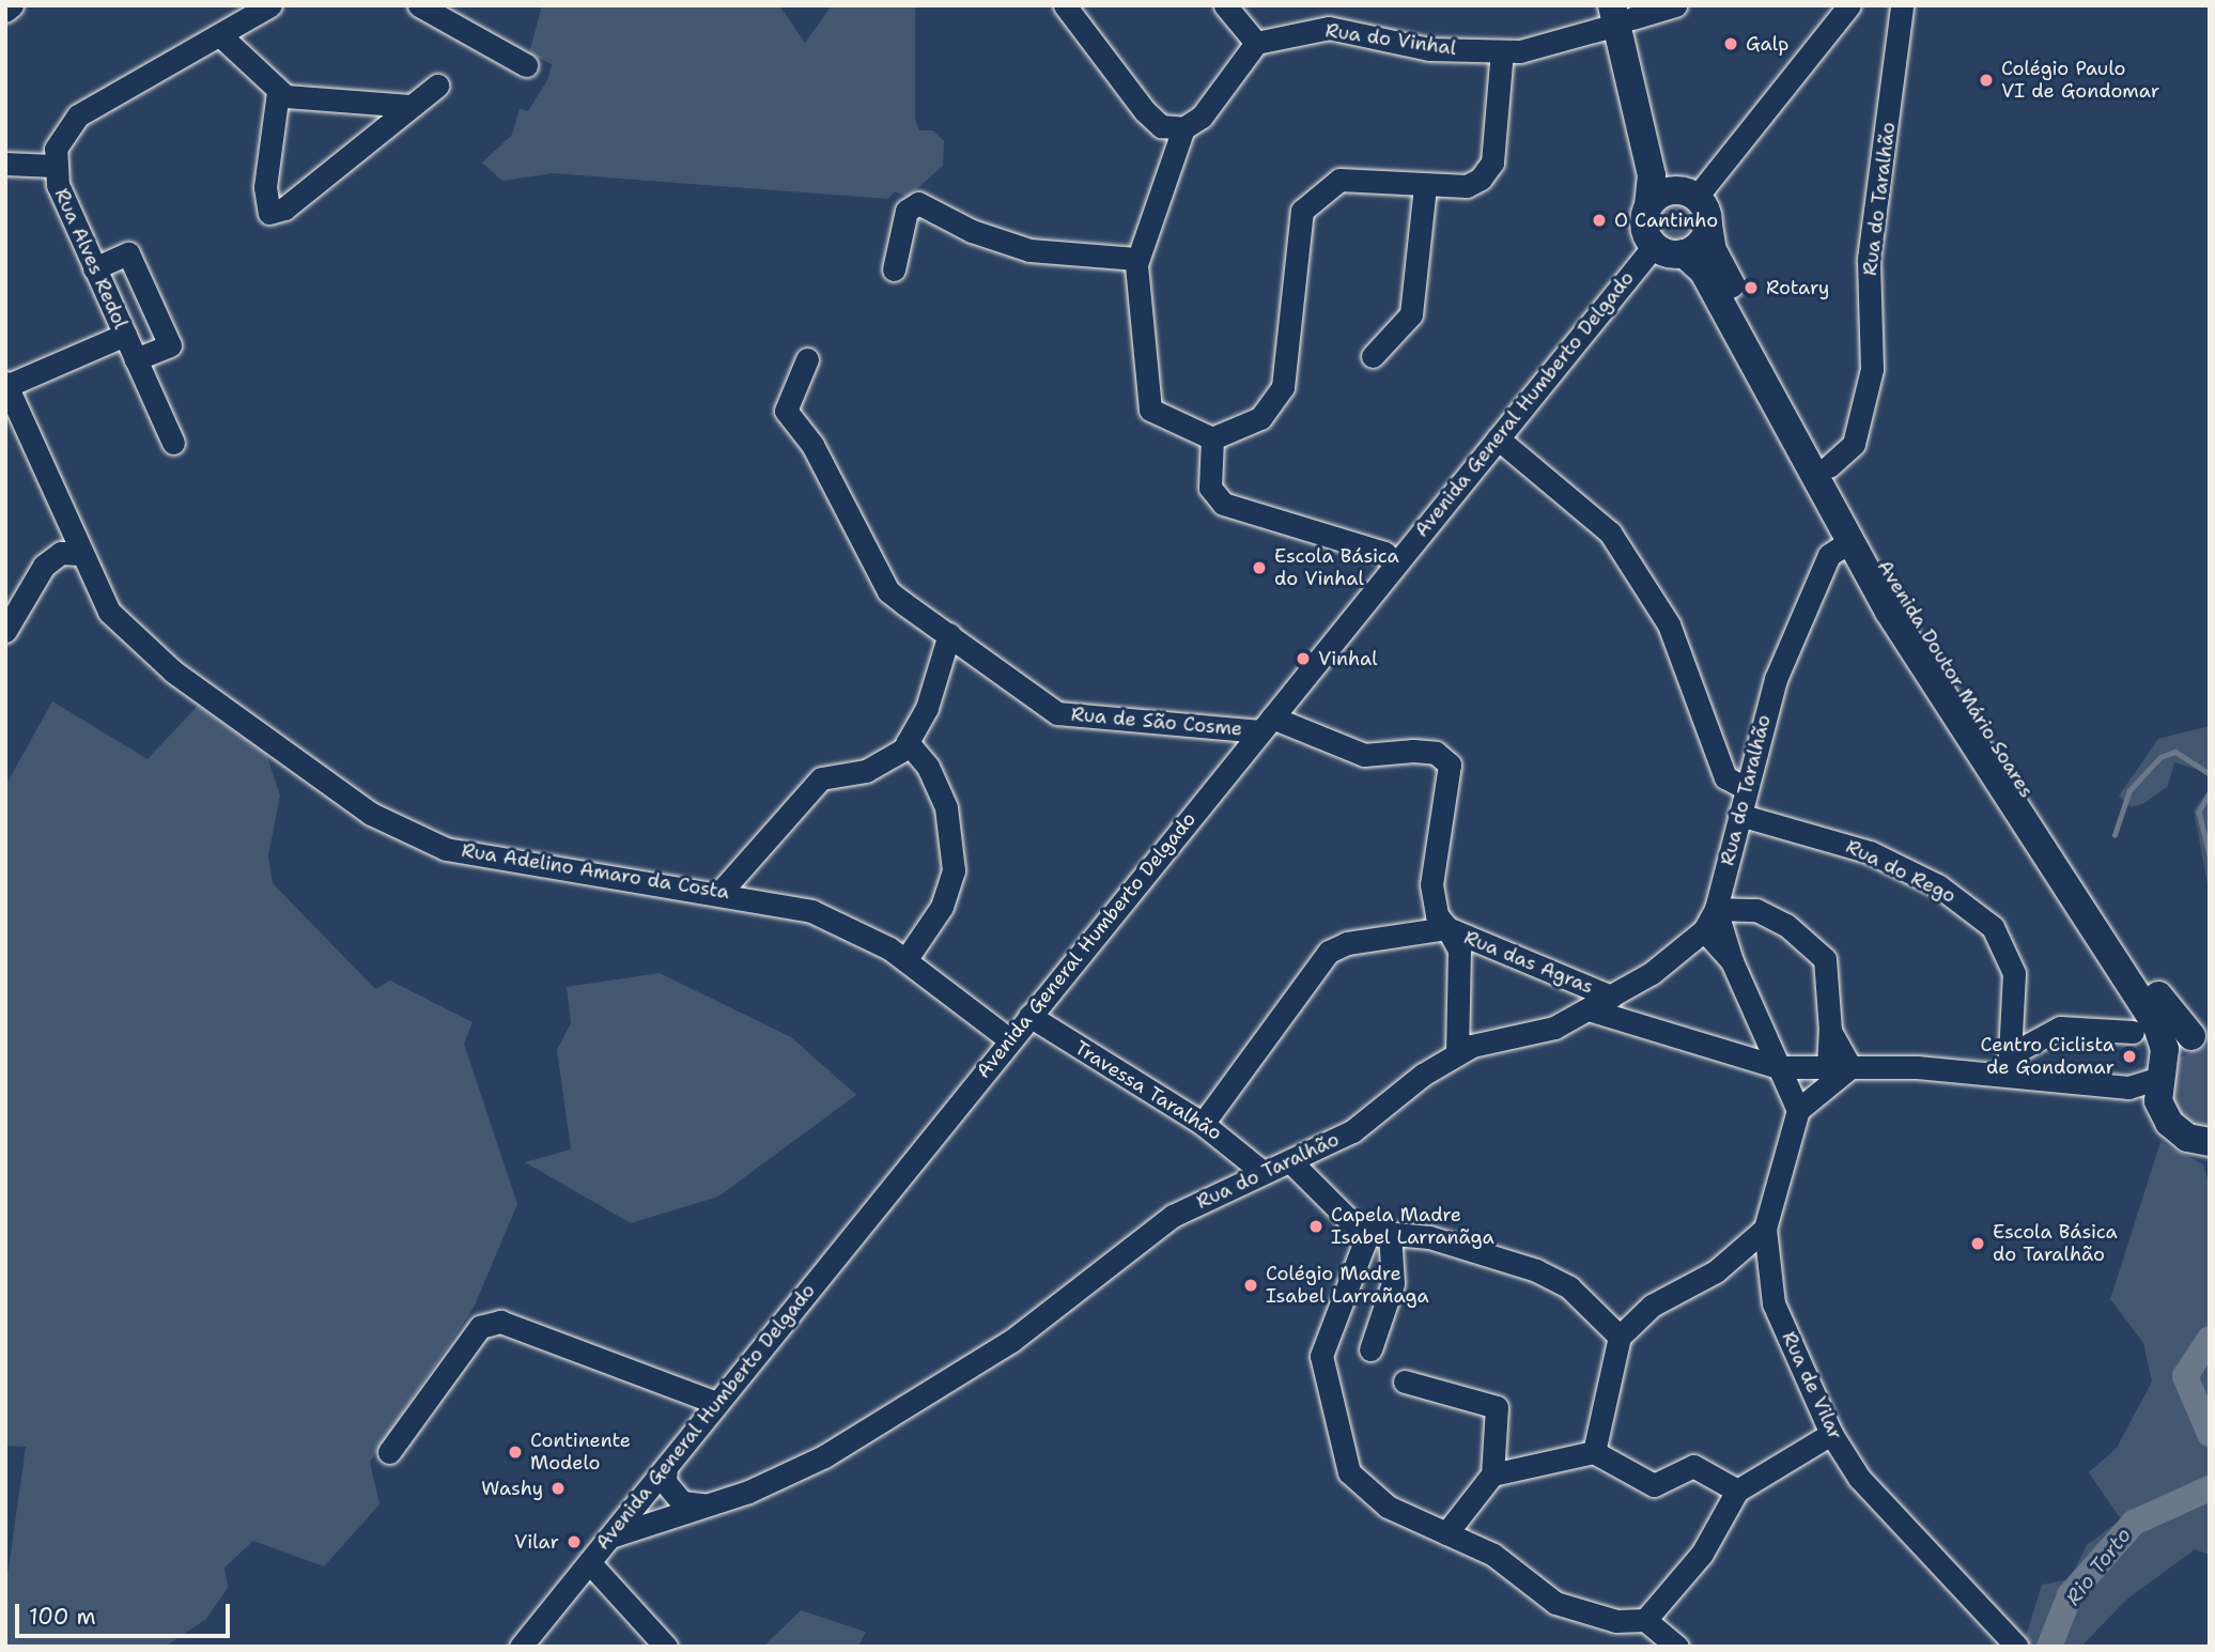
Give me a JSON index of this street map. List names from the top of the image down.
{
  "streets": {
    "main road": ["Avenida Doutor Mário Soares"],
    "street": [
      "Rua do Vinhal",
      "Rua do Taralhão",
      "Rua Alves Redol",
      "Avenida General Humberto Delgado",
      "Rua de São Cosme",
      "Rua Adelino Amaro da Costa",
      "Rua do Rego",
      "Rua das Agras",
      "Travessa Taralhão",
      "Rua de Vilar"
    ]
  },
  "crossings": [
    ["Rua do Taralhão", "Avenida General Humberto Delgado"],
    ["Rua do Taralhão", "Avenida Doutor Mário Soares"],
    ["Rua do Taralhão", "Rua do Rego"],
    ["Rua do Taralhão", "Rua das Agras"],
    ["Rua do Taralhão", "Travessa Taralhão"],
    ["Avenida General Humberto Delgado", "Avenida Doutor Mário Soares"],
    ["Avenida General Humberto Delgado", "Rua de São Cosme"],
    ["Avenida General Humberto Delgado", "Rua Adelino Amaro da Costa"],
    ["Avenida General Humberto Delgado", "Rua das Agras"],
    ["Avenida General Humberto Delgado", "Travessa Taralhão"],
    ["Rua de São Cosme", "Rua das Agras"]
  ],
  "water": ["Rio Torto"],
  "places": [
    "Galp",
    "Colégio Paulo VI de Gondomar",
    "O Cantinho",
    "Rotary",
    "Escola Básica do Vinhal",
    "Vinhal",
    "Centro Ciclista de Gondomar",
    "Capela Madre Isabel Larranãga",
    "Escola Básica do Taralhão",
    "Colégio Madre Isabel Larrañaga",
    "Continente Modelo",
    "Washy",
    "Vilar"
  ],
  "scale_bar": "100 m"
}
